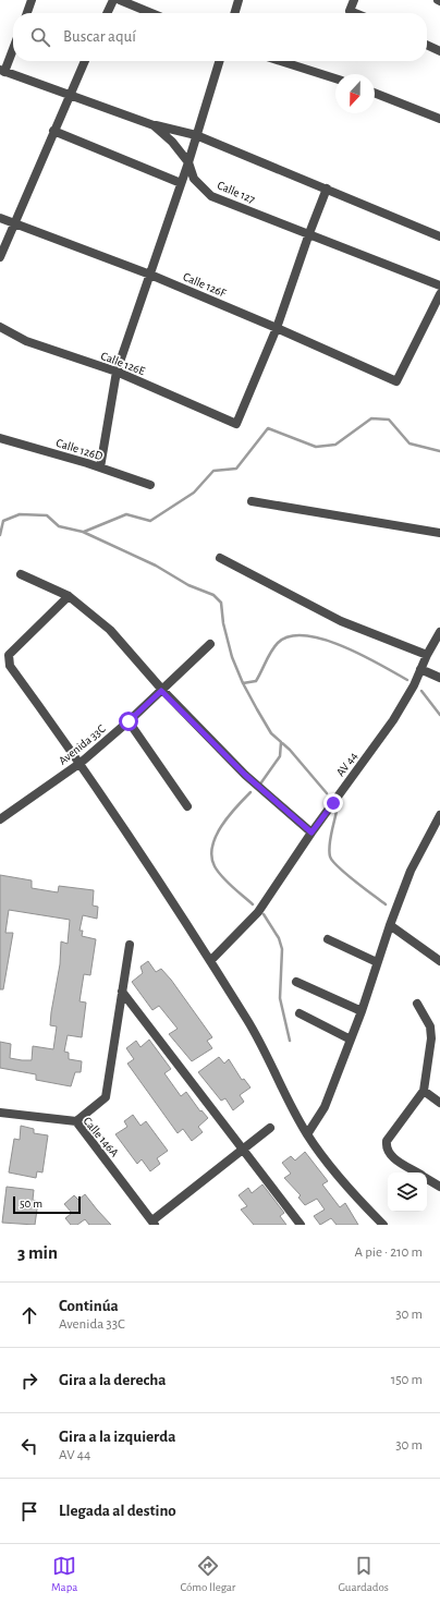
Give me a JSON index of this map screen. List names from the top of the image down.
{
  "streets": {
    "street": [
      "Calle 127",
      "Calle 126F",
      "Calle 126E",
      "Calle 126D",
      "Avenida 33C",
      "AV 44",
      "Calle 146A"
    ]
  },
  "crossings": [
    ["Calle 126F", "Calle 126E"]
  ],
  "scale_bar": "50 m",
  "north": "bottom",
  "page": {
    "search": "Buscar aquí",
    "scale": "50 m",
    "heading": ["3 min", "A pie · 210 m"],
    "list": [
      ["Continúa", "Avenida 33C", "30 m"],
      ["Gira a la derecha", "150 m"],
      ["Gira a la izquierda", "AV 44", "30 m"],
      "Llegada al destino"
    ],
    "nav": ["Mapa", "Cómo llegar", "Guardados"]
  }
}
